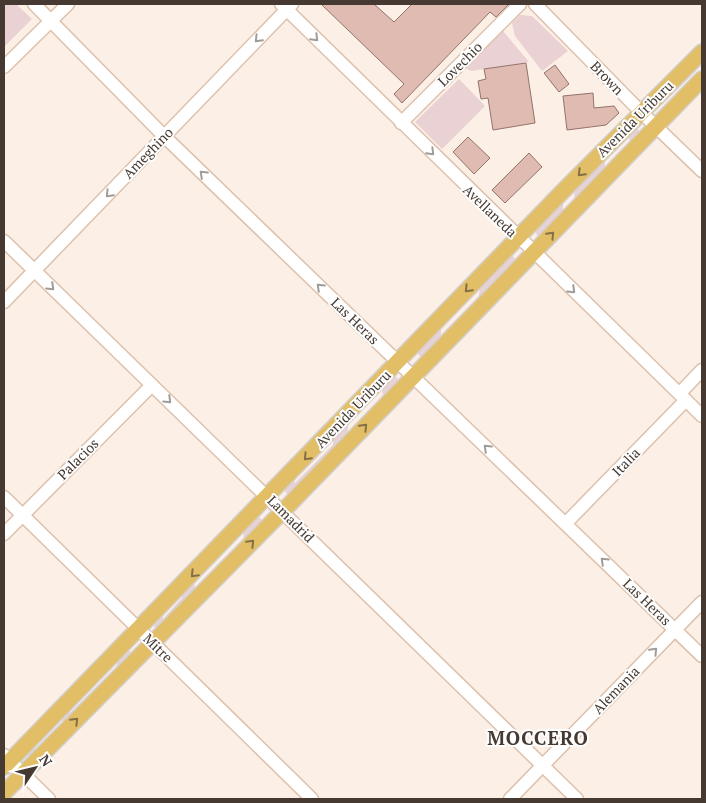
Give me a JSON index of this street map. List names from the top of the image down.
{
  "streets": {
    "main road": ["Avenida Uriburu"],
    "street": [
      "Lovechio",
      "Brown",
      "Ameghino",
      "Avellaneda",
      "Las Heras",
      "Palacios",
      "Italia",
      "Lamadrid",
      "Mitre",
      "Alemania"
    ]
  },
  "crossings": [
    ["Lovechio", "Avellaneda"],
    ["Brown", "Avenida Uriburu"],
    ["Avenida Uriburu", "Avellaneda"],
    ["Avenida Uriburu", "Las Heras"],
    ["Avenida Uriburu", "Lamadrid"],
    ["Avenida Uriburu", "Mitre"],
    ["Ameghino", "Avellaneda"],
    ["Ameghino", "Las Heras"],
    ["Ameghino", "Lamadrid"],
    ["Avellaneda", "Italia"],
    ["Las Heras", "Italia"],
    ["Las Heras", "Alemania"],
    ["Palacios", "Lamadrid"],
    ["Palacios", "Mitre"],
    ["Lamadrid", "Alemania"]
  ],
  "one_way": [
    "Ameghino",
    "Avellaneda",
    "Las Heras",
    "Lamadrid",
    "Alemania"
  ],
  "districts": ["MOCCERO"],
  "north": "top right"
}
